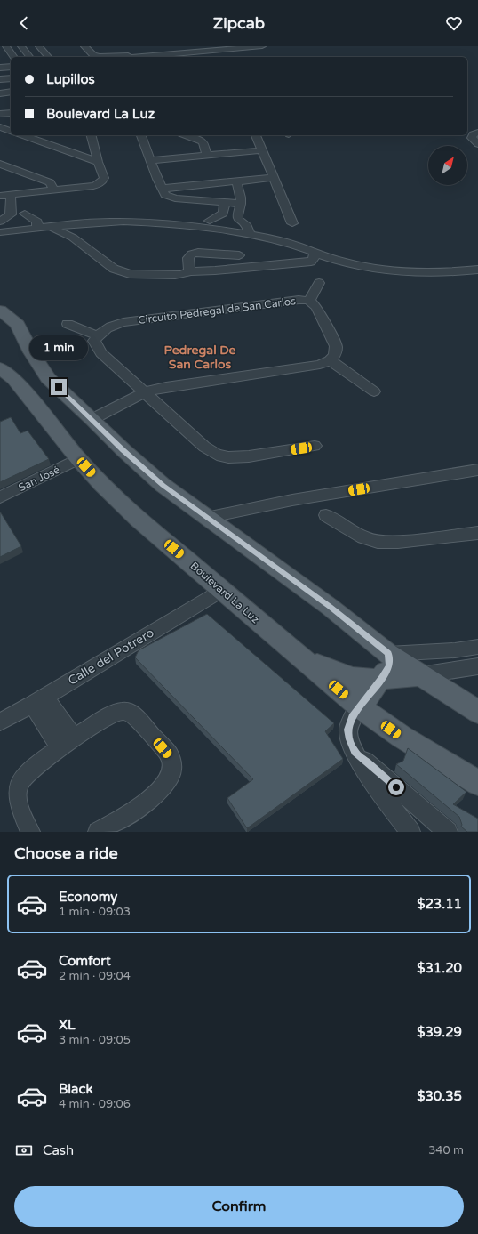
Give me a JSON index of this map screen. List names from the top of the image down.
{
  "streets": {
    "main road": ["Boulevard La Luz"],
    "street": ["Circuito Pedregal de San Carlos", "San José", "Calle del Potrero"]
  },
  "crossings": [
    ["San José", "Boulevard La Luz"],
    ["Boulevard La Luz", "Calle del Potrero"]
  ],
  "districts": ["Pedregal De San Carlos"],
  "north": "top right",
  "page": {
    "header": "Zipcab",
    "banner": ["Lupillos", "Boulevard La Luz"],
    "bubble": "1 min",
    "heading": "Choose a ride",
    "list": [
      {
        "name": "Economy",
        "note": "1 min · 09:03",
        "value": "$23.11"
      },
      {
        "name": "Comfort",
        "note": "2 min · 09:04",
        "value": "$31.20"
      },
      {
        "name": "XL",
        "note": "3 min · 09:05",
        "value": "$39.29"
      },
      {
        "name": "Black",
        "note": "4 min · 09:06",
        "value": "$30.35"
      }
    ],
    "pay": ["Cash", "340 m"],
    "buttons": "Confirm"
  }
}
